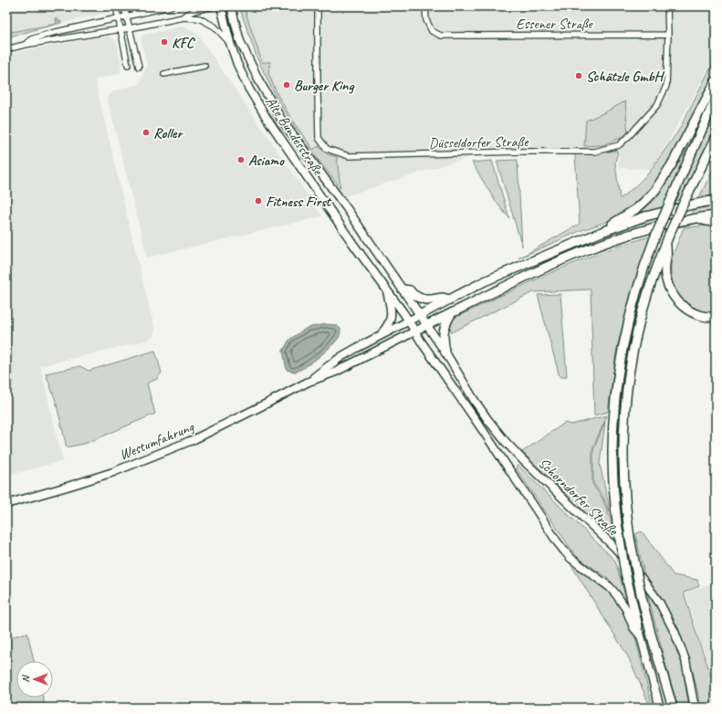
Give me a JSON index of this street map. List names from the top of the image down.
{
  "streets": {
    "main road": ["Alte Bundesstraße", "Westumfahrung", "Schorndorfer Straße"],
    "street": ["Essener Straße", "Düsseldorfer Straße"]
  },
  "crossings": [
    ["Essener Straße", "Düsseldorfer Straße"],
    ["Alte Bundesstraße", "Westumfahrung"],
    ["Alte Bundesstraße", "Schorndorfer Straße"],
    ["Westumfahrung", "Schorndorfer Straße"]
  ],
  "places": [
    "KFC",
    "Schätzle GmbH",
    "Burger King",
    "Roller",
    "Asiamo",
    "Fitness First"
  ],
  "north": "left"
}
